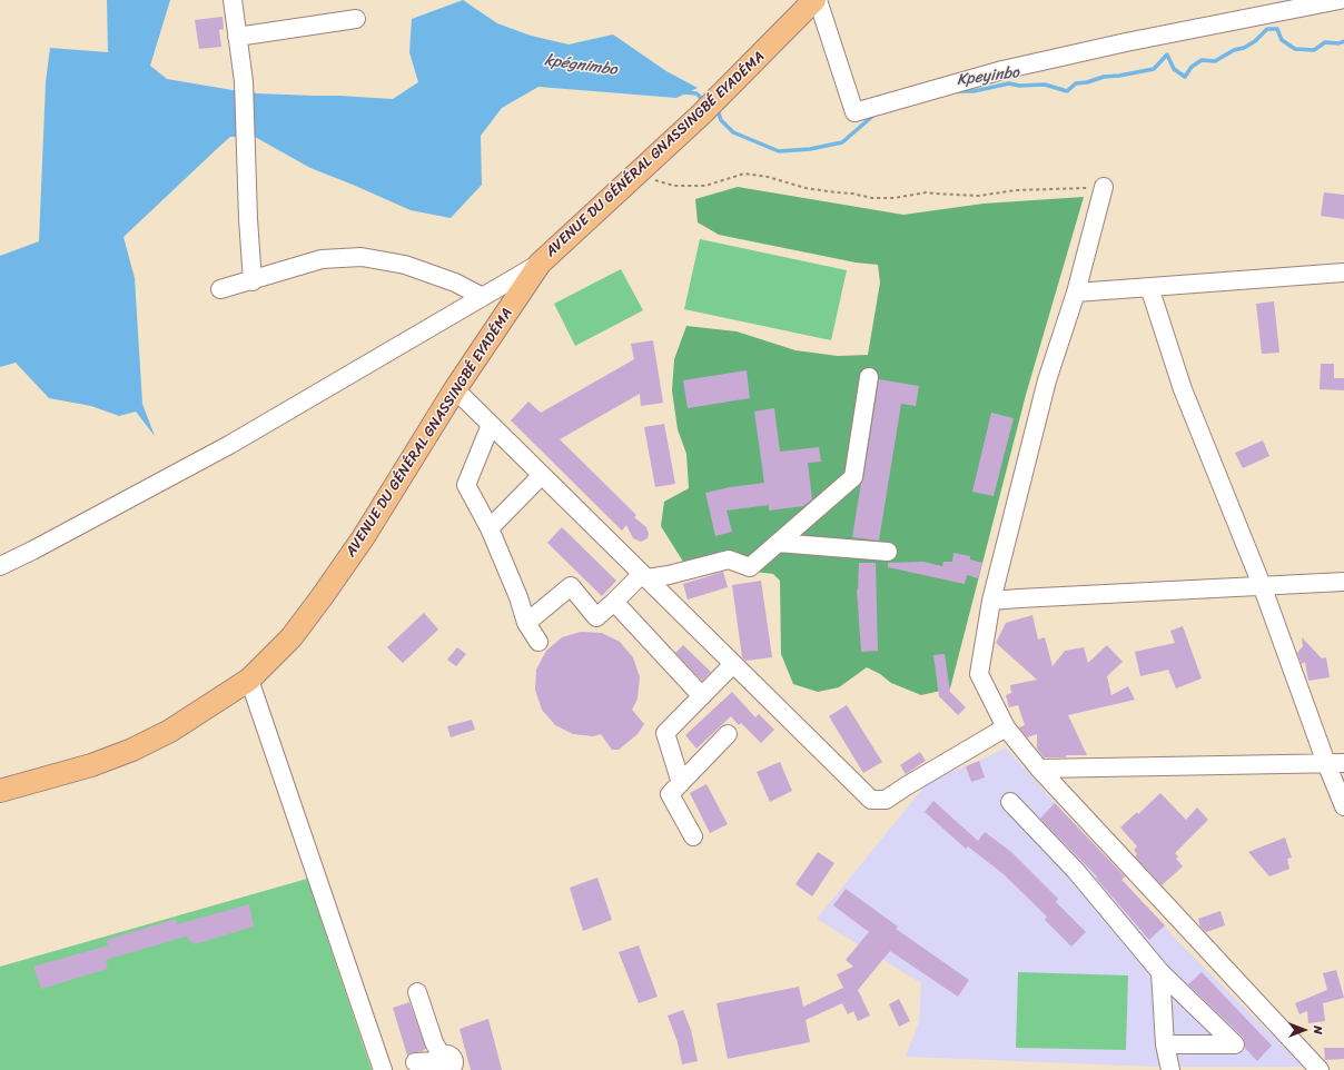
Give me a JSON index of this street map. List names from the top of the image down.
{
  "streets": {
    "main road": ["AVENUE DU GÉNÉRAL GNASSINGBÉ EYADÉMA"]
  },
  "water": ["kpégnimbo", "Kpeyinbo"],
  "north": "right"
}
